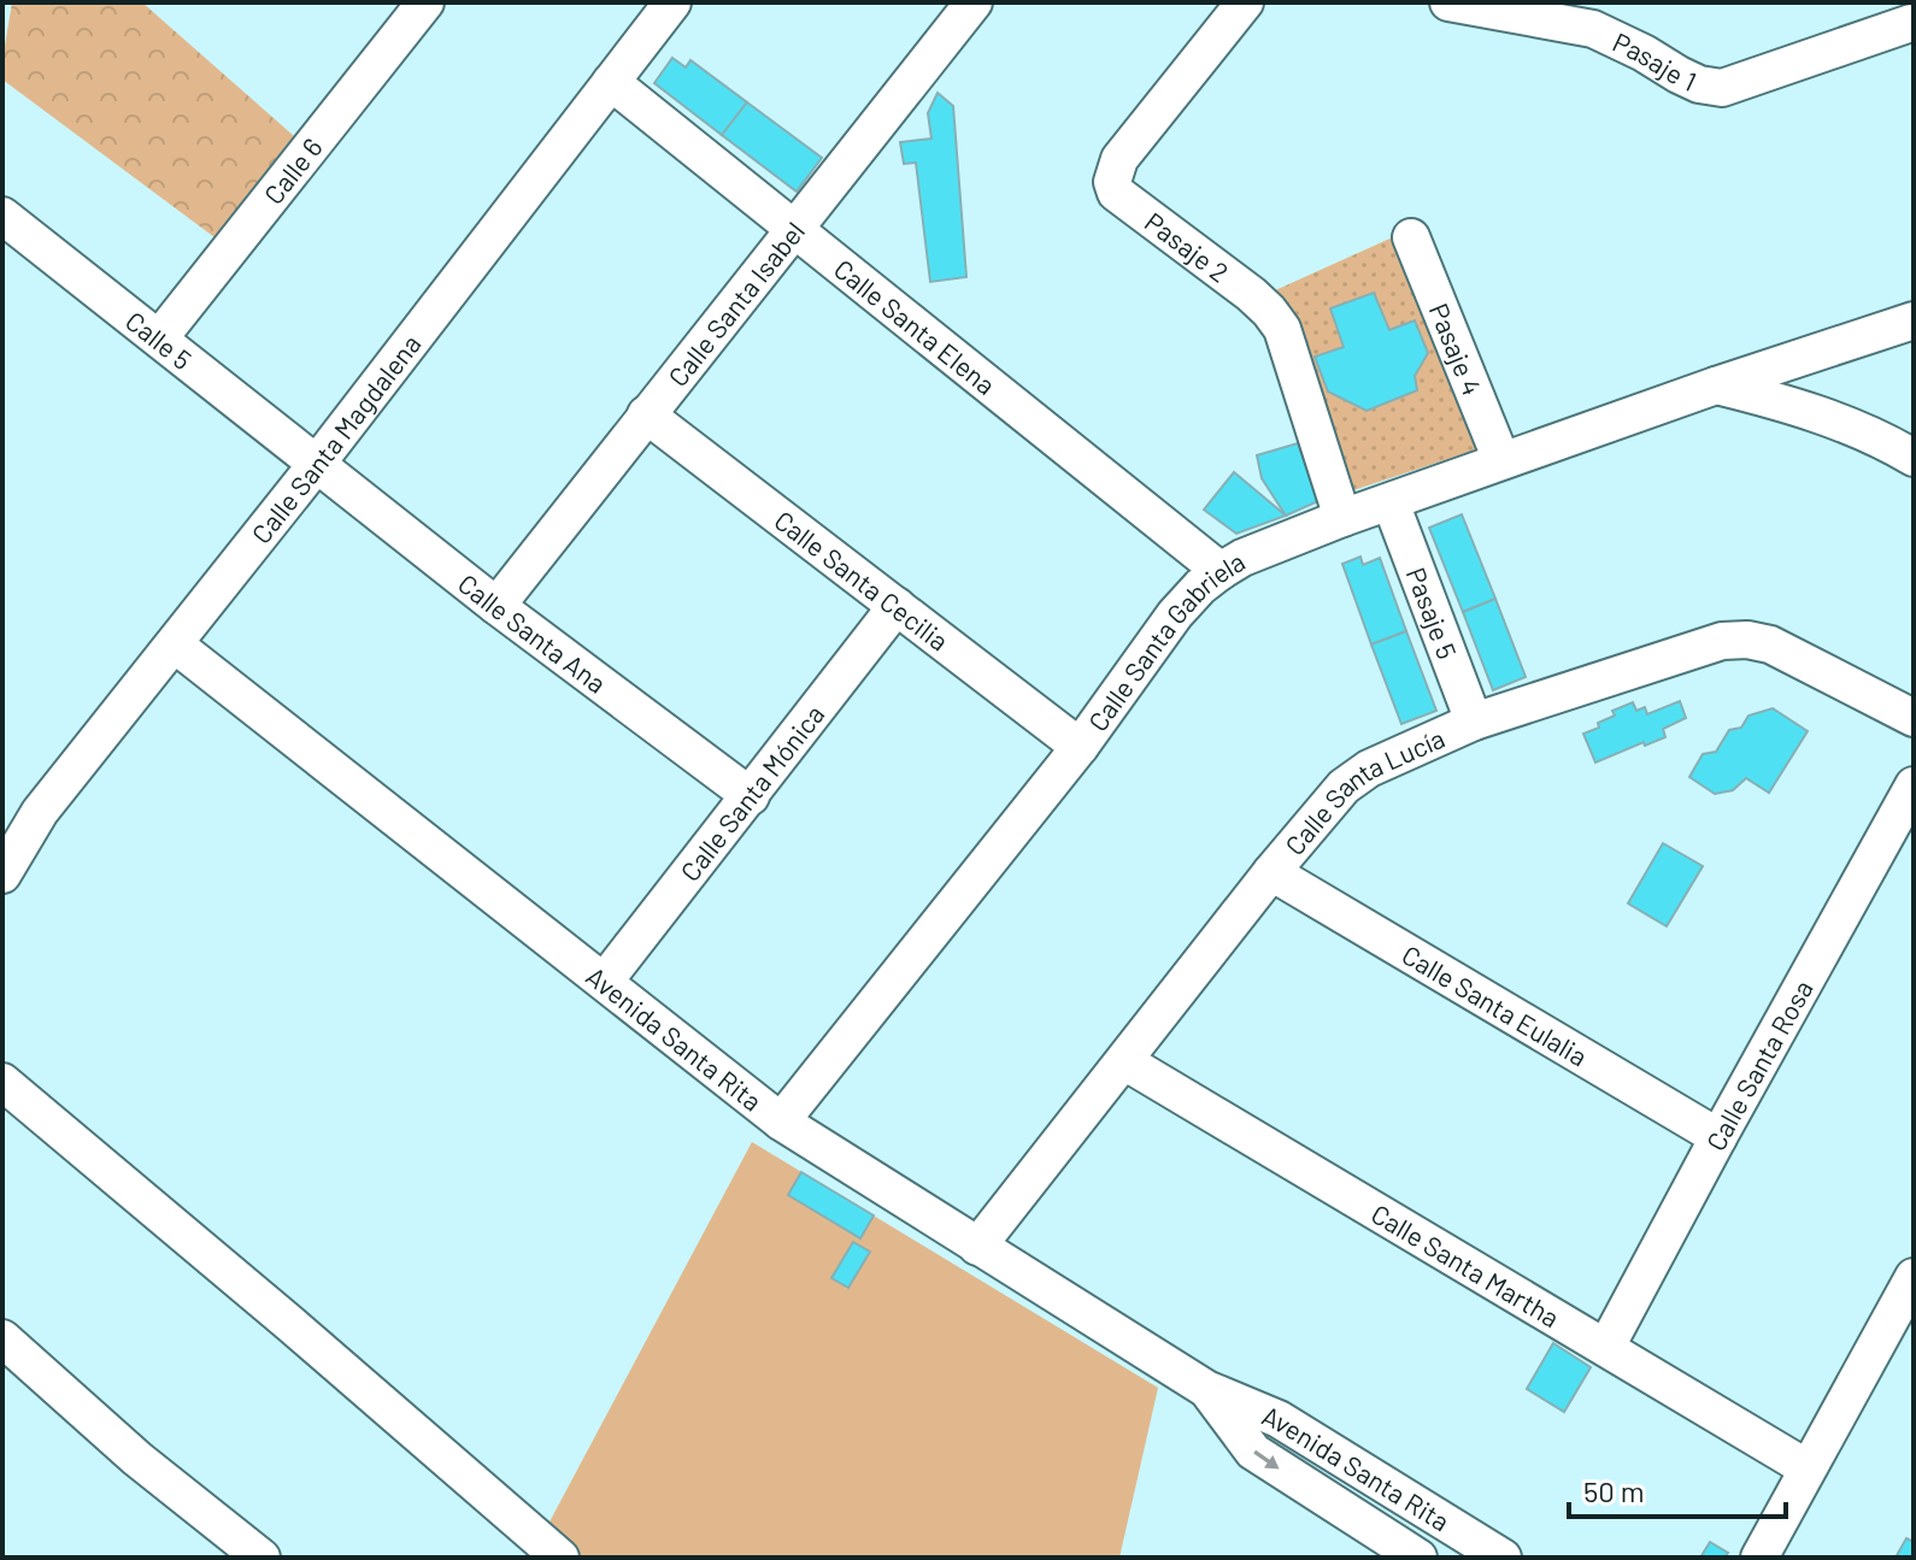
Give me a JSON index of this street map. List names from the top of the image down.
{
  "streets": {
    "street": [
      "Pasaje 1",
      "Calle 6",
      "Pasaje 2",
      "Calle Santa Isabel",
      "Calle Santa Elena",
      "Calle 5",
      "Pasaje 4",
      "Calle Santa Magdalena",
      "Calle Santa Cecilia",
      "Pasaje 5",
      "Calle Santa Ana",
      "Calle Santa Gabriela",
      "Calle Santa Mónica",
      "Calle Santa Lucía",
      "Calle Santa Eulalia",
      "Avenida Santa Rita",
      "Calle Santa Rosa",
      "Calle Santa Martha"
    ]
  },
  "crossings": [
    ["Calle 6", "Calle 5"],
    ["Pasaje 2", "Calle Santa Gabriela"],
    ["Calle Santa Isabel", "Calle Santa Elena"],
    ["Calle Santa Isabel", "Calle Santa Cecilia"],
    ["Calle Santa Isabel", "Calle Santa Ana"],
    ["Calle Santa Elena", "Calle Santa Magdalena"],
    ["Calle Santa Elena", "Calle Santa Gabriela"],
    ["Calle 5", "Calle Santa Magdalena"],
    ["Calle 5", "Calle Santa Ana"],
    ["Pasaje 4", "Calle Santa Gabriela"],
    ["Calle Santa Magdalena", "Calle Santa Ana"],
    ["Calle Santa Magdalena", "Avenida Santa Rita"],
    ["Calle Santa Cecilia", "Calle Santa Gabriela"],
    ["Calle Santa Cecilia", "Calle Santa Mónica"],
    ["Pasaje 5", "Calle Santa Gabriela"],
    ["Pasaje 5", "Calle Santa Lucía"],
    ["Calle Santa Ana", "Calle Santa Mónica"],
    ["Calle Santa Gabriela", "Avenida Santa Rita"],
    ["Calle Santa Mónica", "Avenida Santa Rita"],
    ["Calle Santa Lucía", "Calle Santa Eulalia"],
    ["Calle Santa Lucía", "Avenida Santa Rita"],
    ["Calle Santa Lucía", "Calle Santa Martha"],
    ["Calle Santa Eulalia", "Calle Santa Rosa"],
    ["Calle Santa Rosa", "Calle Santa Martha"]
  ],
  "scale_bar": "50 m"
}
